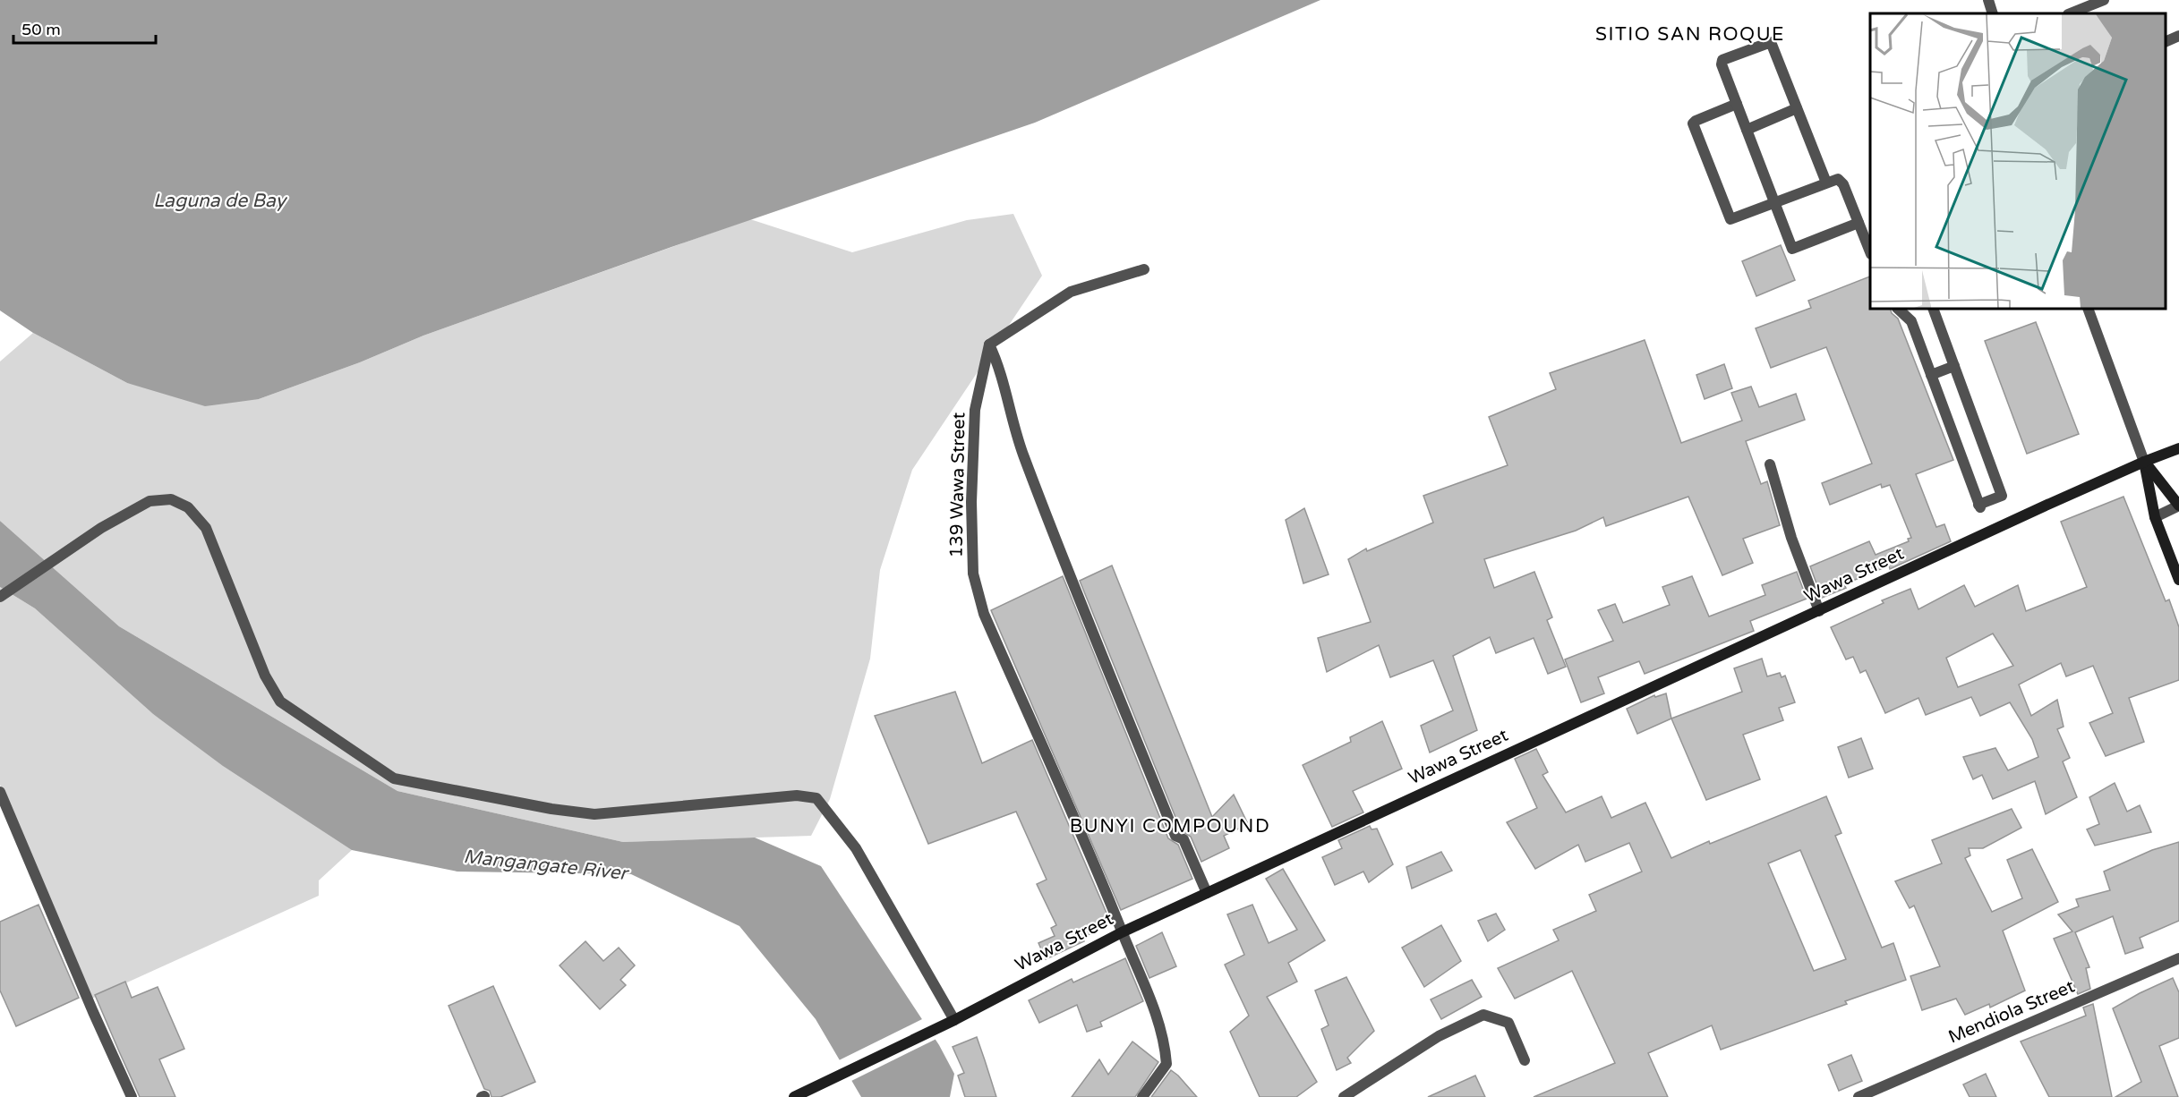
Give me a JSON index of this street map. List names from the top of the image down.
{
  "streets": {
    "main road": ["Wawa Street"],
    "street": ["139 Wawa Street", "Mendiola Street"]
  },
  "crossings": [
    ["139 Wawa Street", "Wawa Street"]
  ],
  "districts": ["SITIO SAN ROQUE", "BUNYI COMPOUND"],
  "water": ["Laguna de Bay", "Mangangate River"],
  "scale_bar": "50 m"
}
